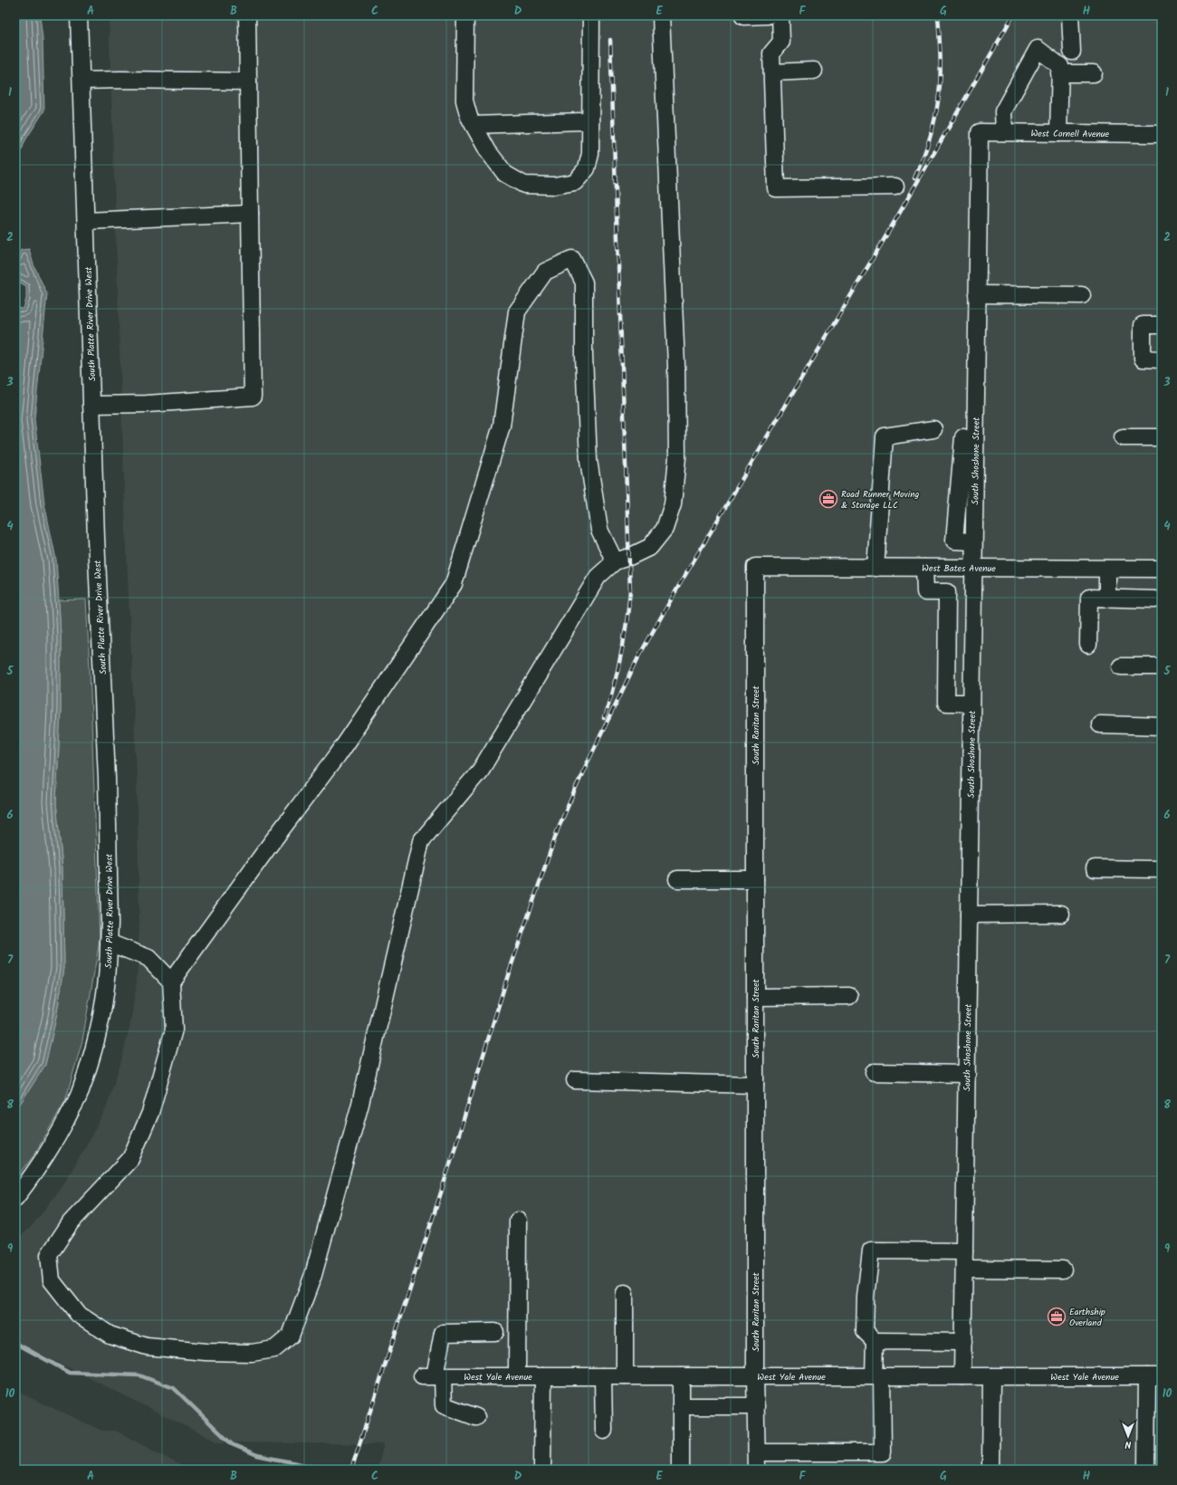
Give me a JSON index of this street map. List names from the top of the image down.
{
  "streets": {
    "street": [
      "West Cornell Avenue",
      "South Platte River Drive West",
      "South Shoshone Street",
      "West Bates Avenue",
      "South Raritan Street",
      "West Yale Avenue"
    ]
  },
  "crossings": [
    ["West Cornell Avenue", "South Shoshone Street"],
    ["South Shoshone Street", "West Bates Avenue"],
    ["South Shoshone Street", "West Yale Avenue"],
    ["West Bates Avenue", "South Raritan Street"],
    ["South Raritan Street", "West Yale Avenue"]
  ],
  "places": {
    "office": ["Road Runner Moving & Storage LLC", "Earthship Overland"]
  },
  "north": "bottom",
  "grid": {
    "columns": [
      "A",
      "B",
      "C",
      "D",
      "E",
      "F",
      "G",
      "H"
    ],
    "rows": [
      "1",
      "2",
      "3",
      "4",
      "5",
      "6",
      "7",
      "8",
      "9",
      "10"
    ]
  }
}
